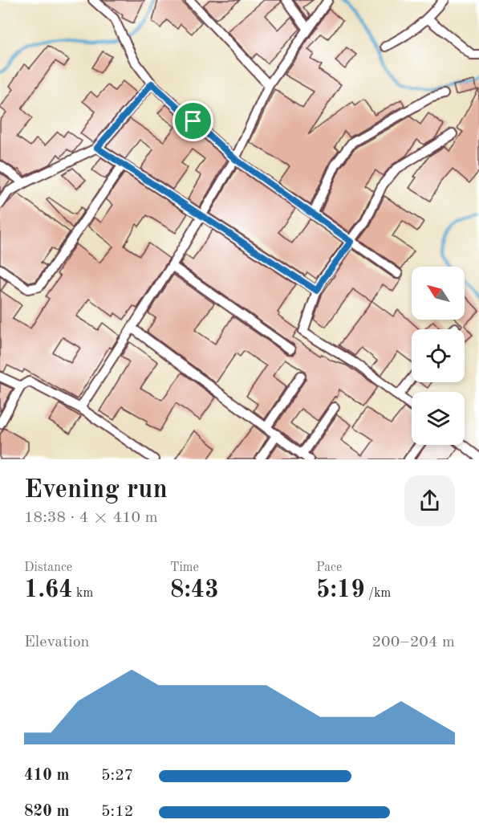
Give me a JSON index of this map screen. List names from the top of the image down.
{
  "north": "top left",
  "page": {
    "heading": ["Evening run", "18:38 · 4 × 410 m"],
    "stats": [
      ["Distance", "1.64 km"],
      ["Time", "8:43"],
      ["Pace", "5:19 /km"]
    ],
    "chart": ["Elevation", "200–204 m"],
    "list": [
      {
        "name": "410 m",
        "note": "5:27"
      },
      {
        "name": "820 m",
        "note": "5:12"
      }
    ]
  }
}
